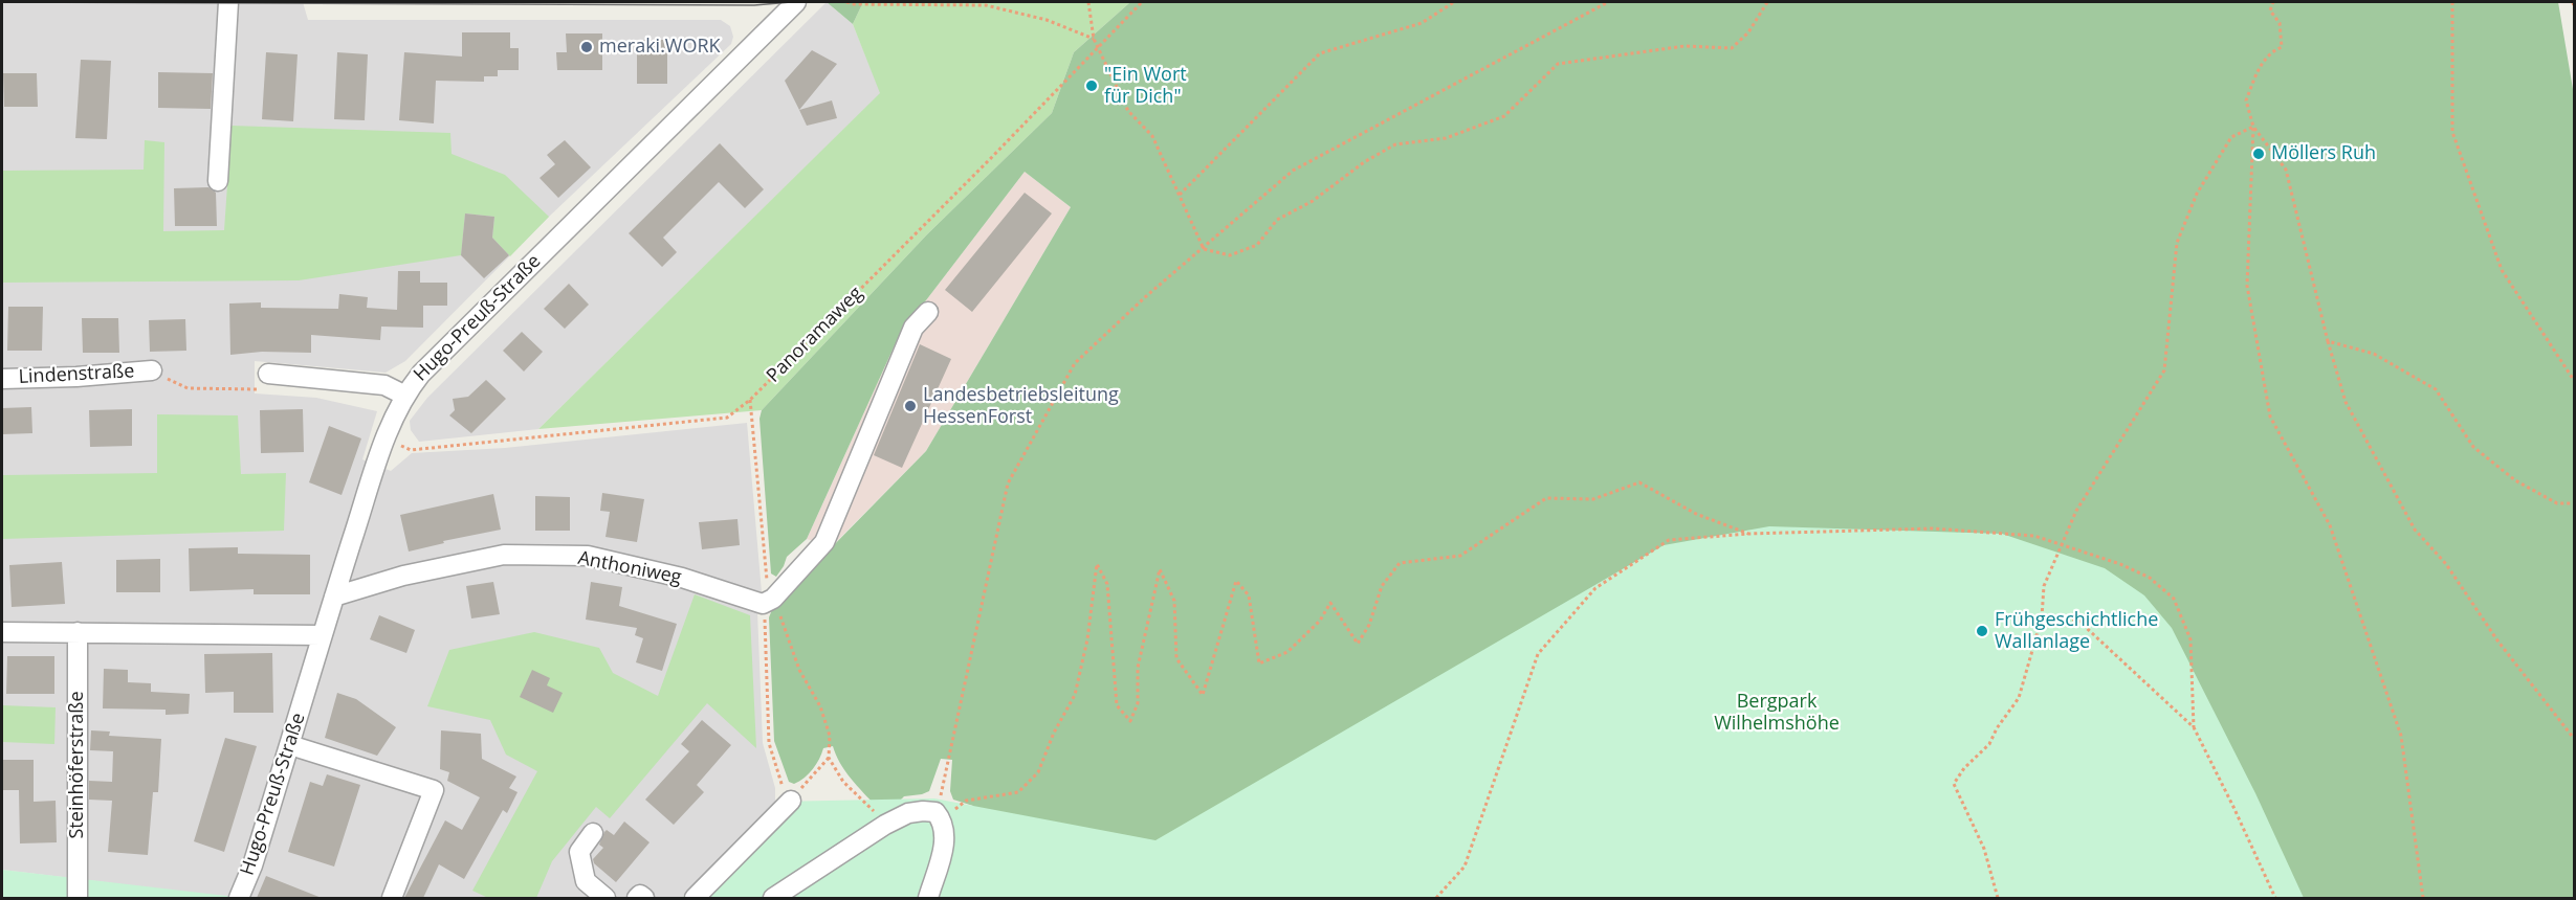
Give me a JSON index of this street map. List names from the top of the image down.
{
  "streets": {
    "street": [
      "Hugo-Preuß-Straße",
      "Lindenstraße",
      "Anthoniweg",
      "Steinhöferstraße"
    ],
    "path": ["Panoramaweg"]
  },
  "crossings": [
    ["Hugo-Preuß-Straße", "Panoramaweg"],
    ["Hugo-Preuß-Straße", "Anthoniweg"]
  ],
  "parks": ["Bergpark Wilhelmshöhe"],
  "places": [
    "meraki.WORK",
    "\"Ein Wort für Dich\"",
    "Möllers Ruh",
    "Landesbetriebsleitung HessenForst",
    "Frühgeschichtliche Wallanlage"
  ]
}
